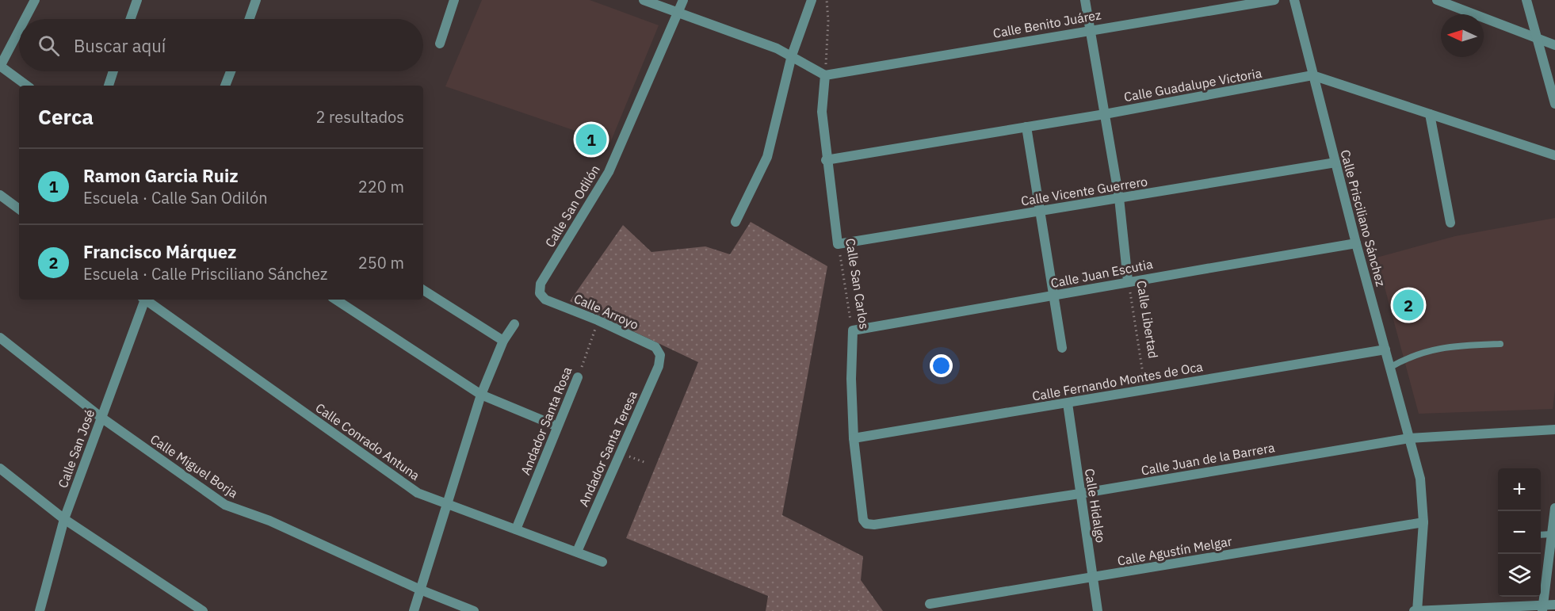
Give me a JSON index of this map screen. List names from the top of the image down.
{
  "streets": {
    "street": [
      "Calle Benito Juárez",
      "Calle Guadalupe Victoria",
      "Calle Vicente Guerrero",
      "Calle San Odilón",
      "Calle Prisciliano Sánchez",
      "Calle Juan Escutia",
      "Calle San Carlos",
      "Calle Arroyo",
      "Calle Libertad",
      "Calle Fernando Montes de Oca",
      "Andador Santa Rosa",
      "Calle Conrado Antuna",
      "Calle San José",
      "Andador Santa Teresa",
      "Calle Juan de la Barrera",
      "Calle Miguel Borja",
      "Calle Hidalgo",
      "Calle Agustín Melgar"
    ]
  },
  "crossings": [
    ["Calle Benito Juárez", "Calle San Carlos"],
    ["Calle Benito Juárez", "Calle Libertad"],
    ["Calle Guadalupe Victoria", "Calle Prisciliano Sánchez"],
    ["Calle Guadalupe Victoria", "Calle San Carlos"],
    ["Calle Guadalupe Victoria", "Calle Libertad"],
    ["Calle Vicente Guerrero", "Calle Prisciliano Sánchez"],
    ["Calle Vicente Guerrero", "Calle San Carlos"],
    ["Calle Vicente Guerrero", "Calle Libertad"],
    ["Calle San Odilón", "Calle Arroyo"],
    ["Calle Prisciliano Sánchez", "Calle Juan Escutia"],
    ["Calle Prisciliano Sánchez", "Calle Fernando Montes de Oca"],
    ["Calle Prisciliano Sánchez", "Calle Juan de la Barrera"],
    ["Calle Prisciliano Sánchez", "Calle Agustín Melgar"],
    ["Calle Juan Escutia", "Calle San Carlos"],
    ["Calle Juan Escutia", "Calle Libertad"],
    ["Calle San Carlos", "Calle Fernando Montes de Oca"],
    ["Calle San Carlos", "Calle Juan de la Barrera"],
    ["Calle Arroyo", "Andador Santa Rosa"],
    ["Calle Arroyo", "Andador Santa Teresa"],
    ["Calle Libertad", "Calle Fernando Montes de Oca"],
    ["Calle Fernando Montes de Oca", "Calle Hidalgo"],
    ["Andador Santa Rosa", "Calle Conrado Antuna"],
    ["Calle Conrado Antuna", "Andador Santa Teresa"],
    ["Calle San José", "Calle Miguel Borja"],
    ["Calle Juan de la Barrera", "Calle Hidalgo"],
    ["Calle Hidalgo", "Calle Agustín Melgar"]
  ],
  "north": "left",
  "page": {
    "search": "Buscar aquí",
    "heading": ["Cerca", "2 resultados"],
    "pins": ["1", "2"],
    "list": [
      {
        "mark": "1",
        "name": "Ramon Garcia Ruiz",
        "note": "Escuela · Calle San Odilón",
        "value": "220 m"
      },
      {
        "mark": "2",
        "name": "Francisco Márquez",
        "note": "Escuela · Calle Prisciliano Sánchez",
        "value": "250 m"
      }
    ],
    "map_buttons": ["+", "−"]
  }
}
